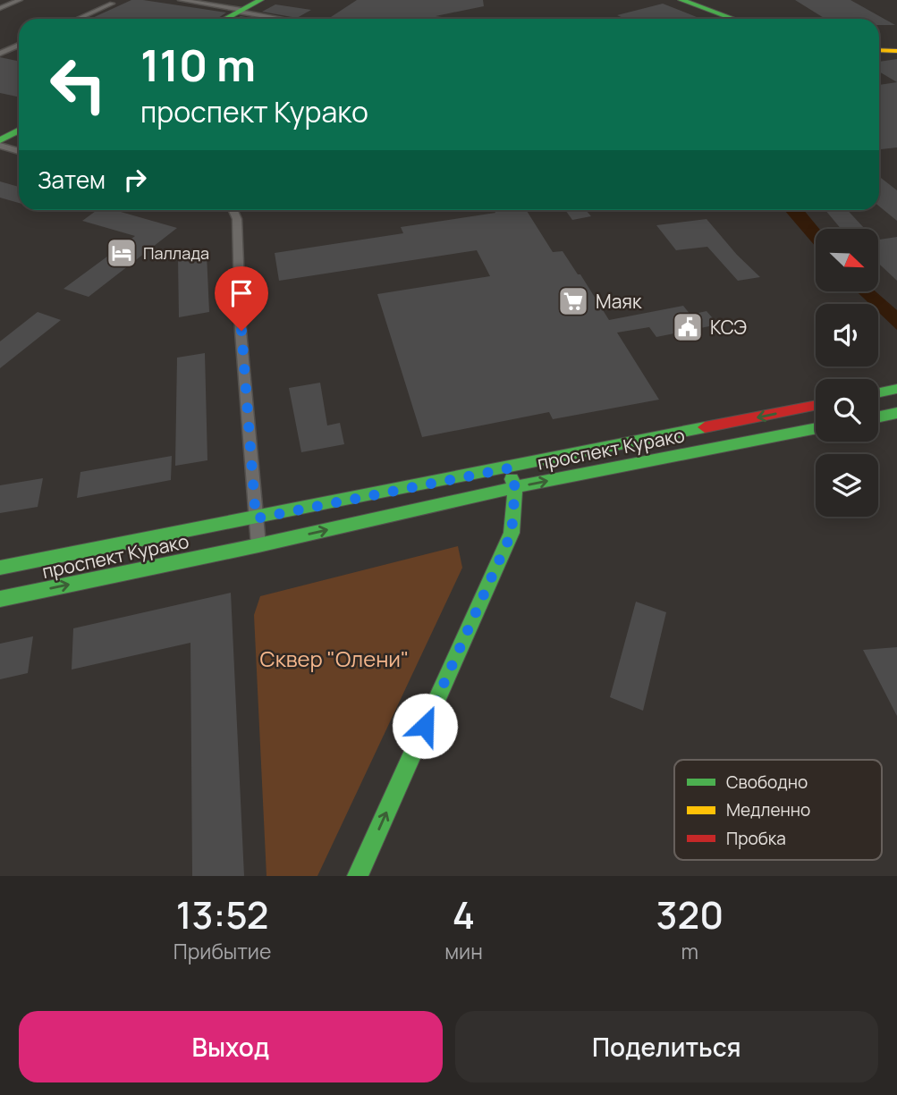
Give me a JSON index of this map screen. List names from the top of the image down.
{
  "streets": {
    "main road": ["проспект Курако"]
  },
  "parks": ["Сквер \"Олени\""],
  "places": {
    "hotel": ["Паллада"],
    "supermarket": ["Маяк"],
    "public building": ["КСЭ"]
  },
  "legend": ["Свободно", "Медленно", "Пробка"],
  "north": "bottom right",
  "page": {
    "turn": ["110 m", "проспект Курако"],
    "then": "Затем",
    "eta": [
      "13:52",
      "Прибытие",
      "4",
      "мин",
      "320",
      "m"
    ],
    "buttons": ["Выход", "Поделиться"]
  }
}
